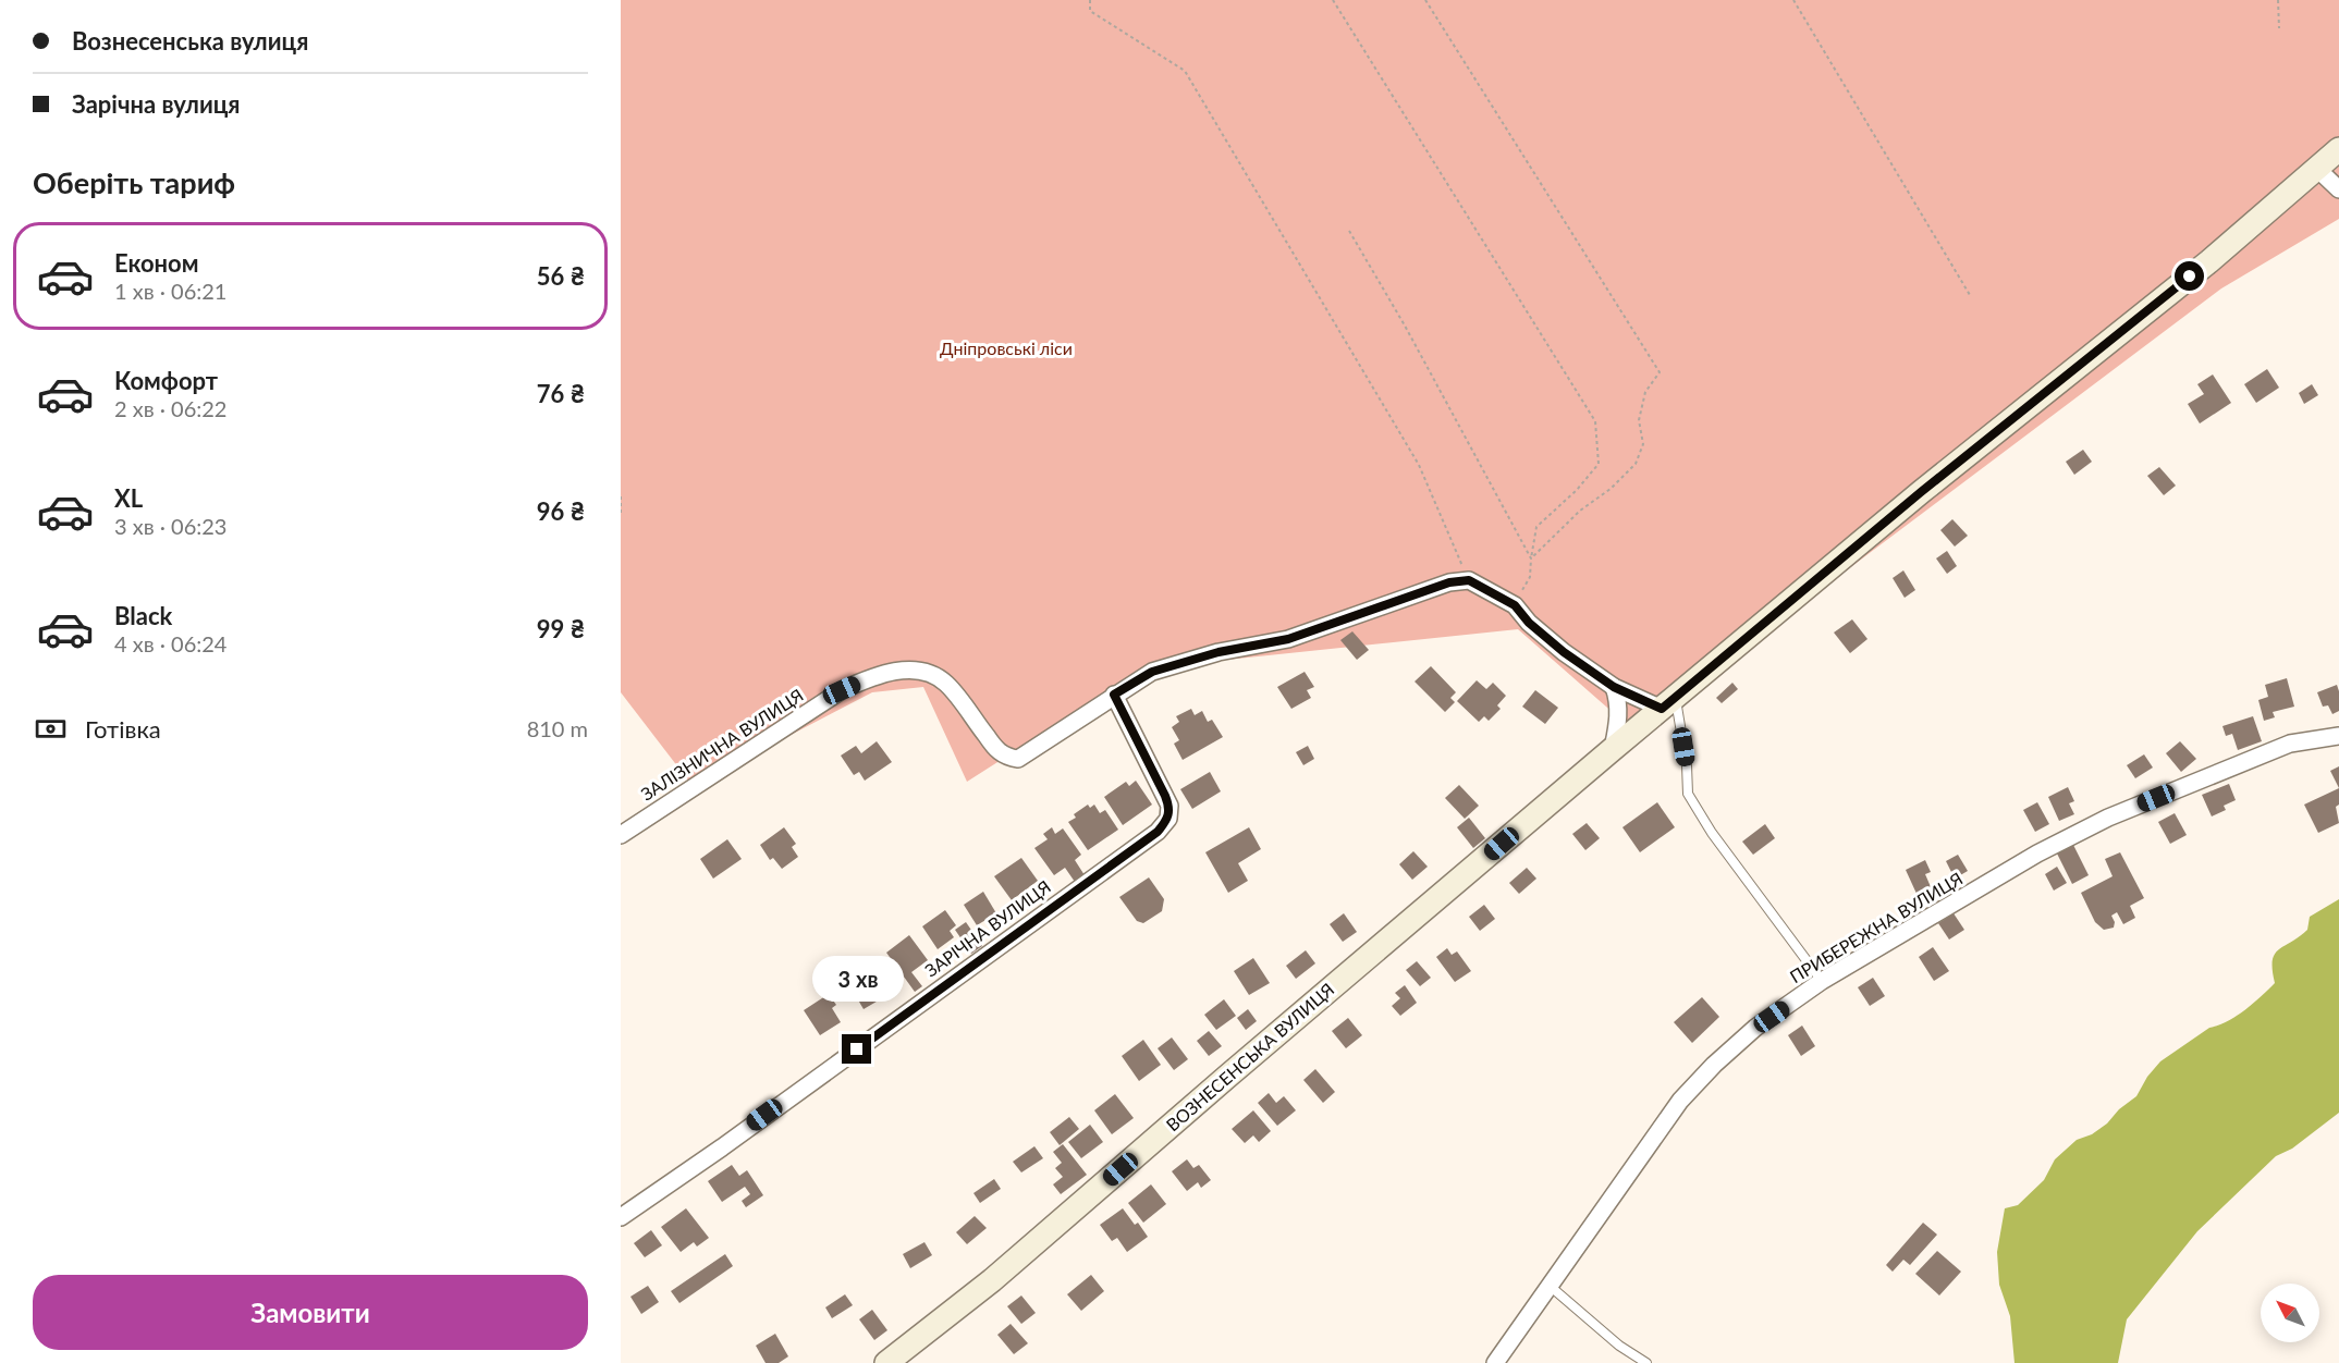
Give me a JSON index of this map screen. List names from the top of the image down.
{
  "streets": {
    "main road": ["ВОЗНЕСЕНСЬКА ВУЛИЦЯ"],
    "street": ["ЗАЛІЗНИЧНА ВУЛИЦЯ", "ПРИБЕРЕЖНА ВУЛИЦЯ", "ЗАРІЧНА ВУЛИЦЯ"]
  },
  "crossings": [
    ["ЗАЛІЗНИЧНА ВУЛИЦЯ", "ЗАРІЧНА ВУЛИЦЯ"]
  ],
  "parks": ["Дніпровські ліси"],
  "north": "top left",
  "page": {
    "banner": ["Вознесенська вулиця", "Зарічна вулиця"],
    "heading": "Оберіть тариф",
    "list": [
      {
        "name": "Економ",
        "note": "1 хв · 06:21",
        "value": "56 ₴"
      },
      {
        "name": "Комфорт",
        "note": "2 хв · 06:22",
        "value": "76 ₴"
      },
      {
        "name": "XL",
        "note": "3 хв · 06:23",
        "value": "96 ₴"
      },
      {
        "name": "Black",
        "note": "4 хв · 06:24",
        "value": "99 ₴"
      }
    ],
    "pay": ["Готівка", "810 m"],
    "bubble": "3 хв",
    "buttons": "Замовити"
  }
}
